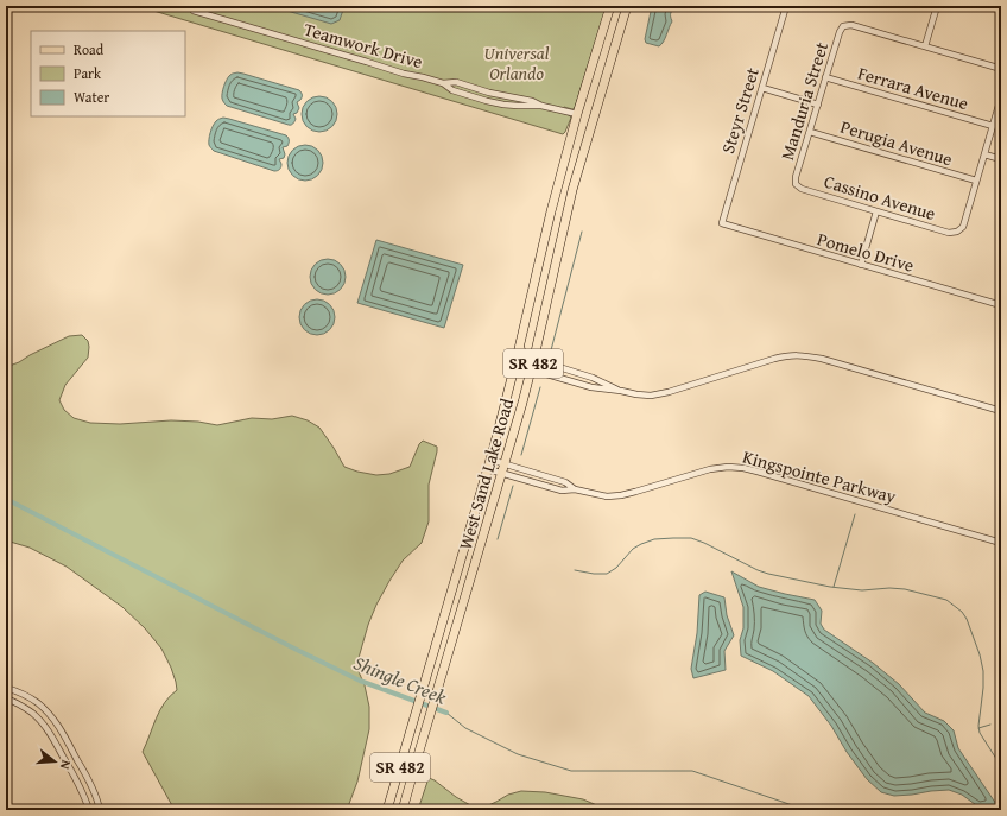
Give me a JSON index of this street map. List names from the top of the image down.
{
  "streets": {
    "main road": ["SR 482", "West Sand Lake Road"],
    "street": [
      "Teamwork Drive",
      "Ferrara Avenue",
      "Manduria Street",
      "Steyr Street",
      "Perugia Avenue",
      "Cassino Avenue",
      "Pomelo Drive",
      "Kingspointe Parkway"
    ]
  },
  "crossings": [
    ["Teamwork Drive", "West Sand Lake Road"],
    ["Ferrara Avenue", "Manduria Street"],
    ["Manduria Street", "Perugia Avenue"],
    ["Manduria Street", "Cassino Avenue"],
    ["Steyr Street", "Pomelo Drive"],
    ["Perugia Avenue", "Cassino Avenue"],
    ["West Sand Lake Road", "Kingspointe Parkway"]
  ],
  "water": ["Shingle Creek"],
  "parks": ["Universal Orlando"],
  "legend": ["Road", "Park", "Water"],
  "north": "right"
}
